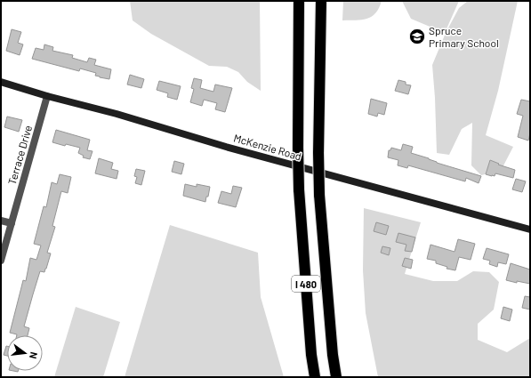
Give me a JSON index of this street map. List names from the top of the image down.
{
  "streets": {
    "highway": ["I 480"],
    "street": ["McKenzie Road", "Terrace Drive"]
  },
  "crossings": [
    ["McKenzie Road", "Terrace Drive"]
  ],
  "places": {
    "school or university": ["Spruce Primary School"]
  },
  "north": "right"
}
